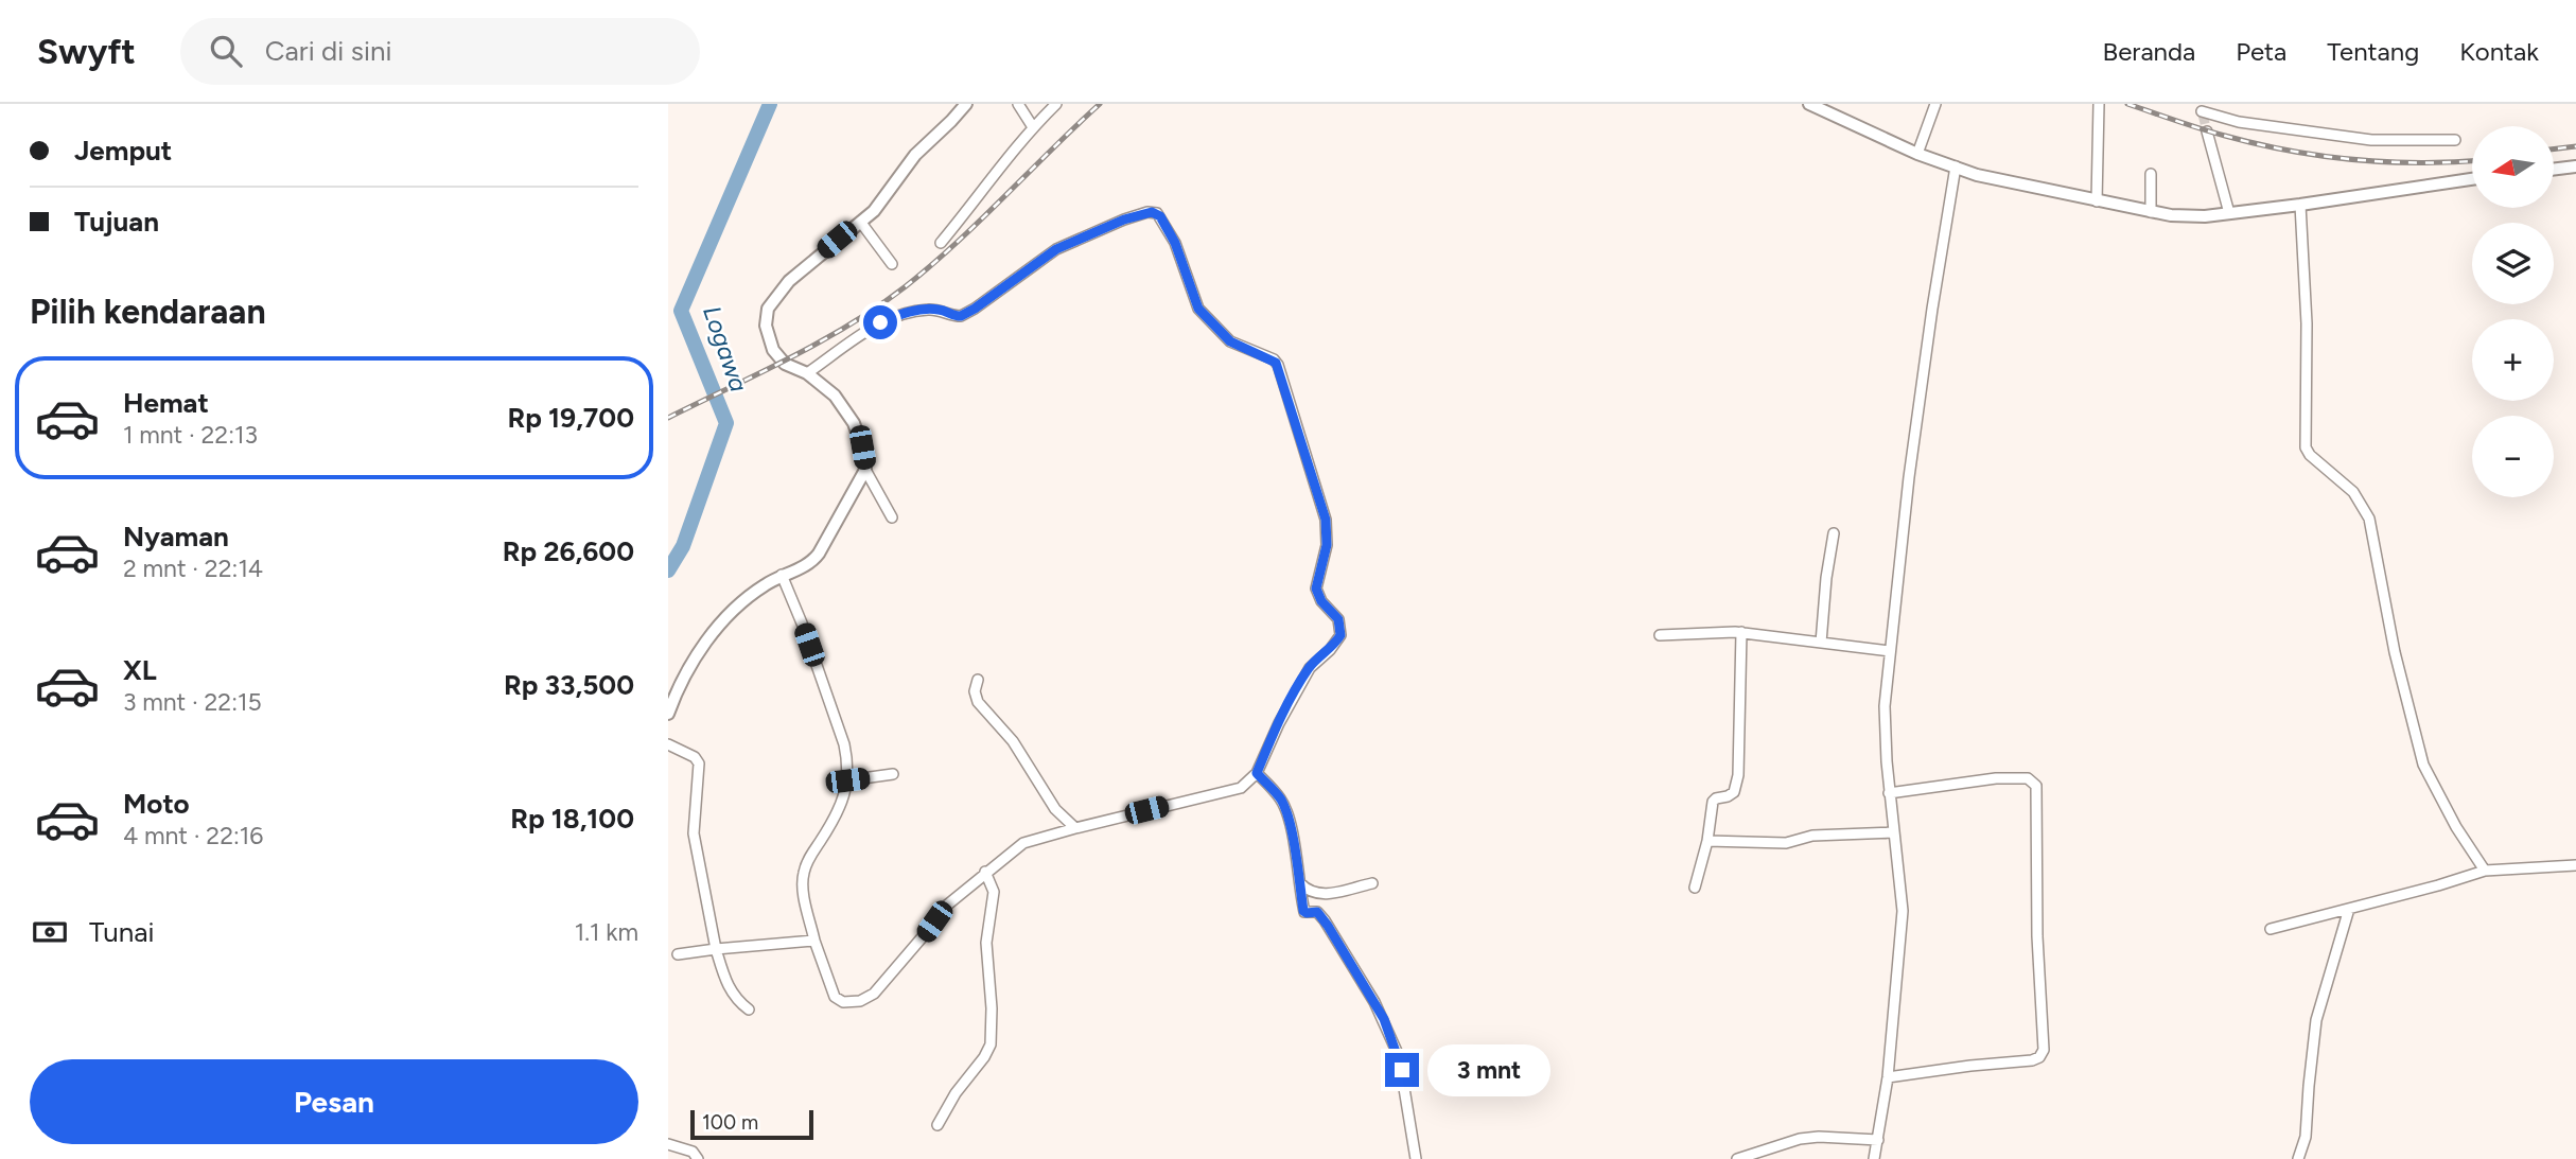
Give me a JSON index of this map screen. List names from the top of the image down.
{
  "water": ["Logawa"],
  "scale_bar": "100 m",
  "north": "left",
  "page": {
    "header": "Swyft",
    "search": "Cari di sini",
    "nav": [
      "Beranda",
      "Peta",
      "Tentang",
      "Kontak"
    ],
    "banner": ["Jemput", "Tujuan"],
    "map_buttons": ["+", "−"],
    "heading": "Pilih kendaraan",
    "list": [
      {
        "name": "Hemat",
        "note": "1 mnt · 22:13",
        "value": "Rp 19,700"
      },
      {
        "name": "Nyaman",
        "note": "2 mnt · 22:14",
        "value": "Rp 26,600"
      },
      {
        "name": "XL",
        "note": "3 mnt · 22:15",
        "value": "Rp 33,500"
      },
      {
        "name": "Moto",
        "note": "4 mnt · 22:16",
        "value": "Rp 18,100"
      }
    ],
    "pay": ["Tunai", "1.1 km"],
    "buttons": "Pesan",
    "bubble": "3 mnt",
    "scale": "100 m"
  }
}
